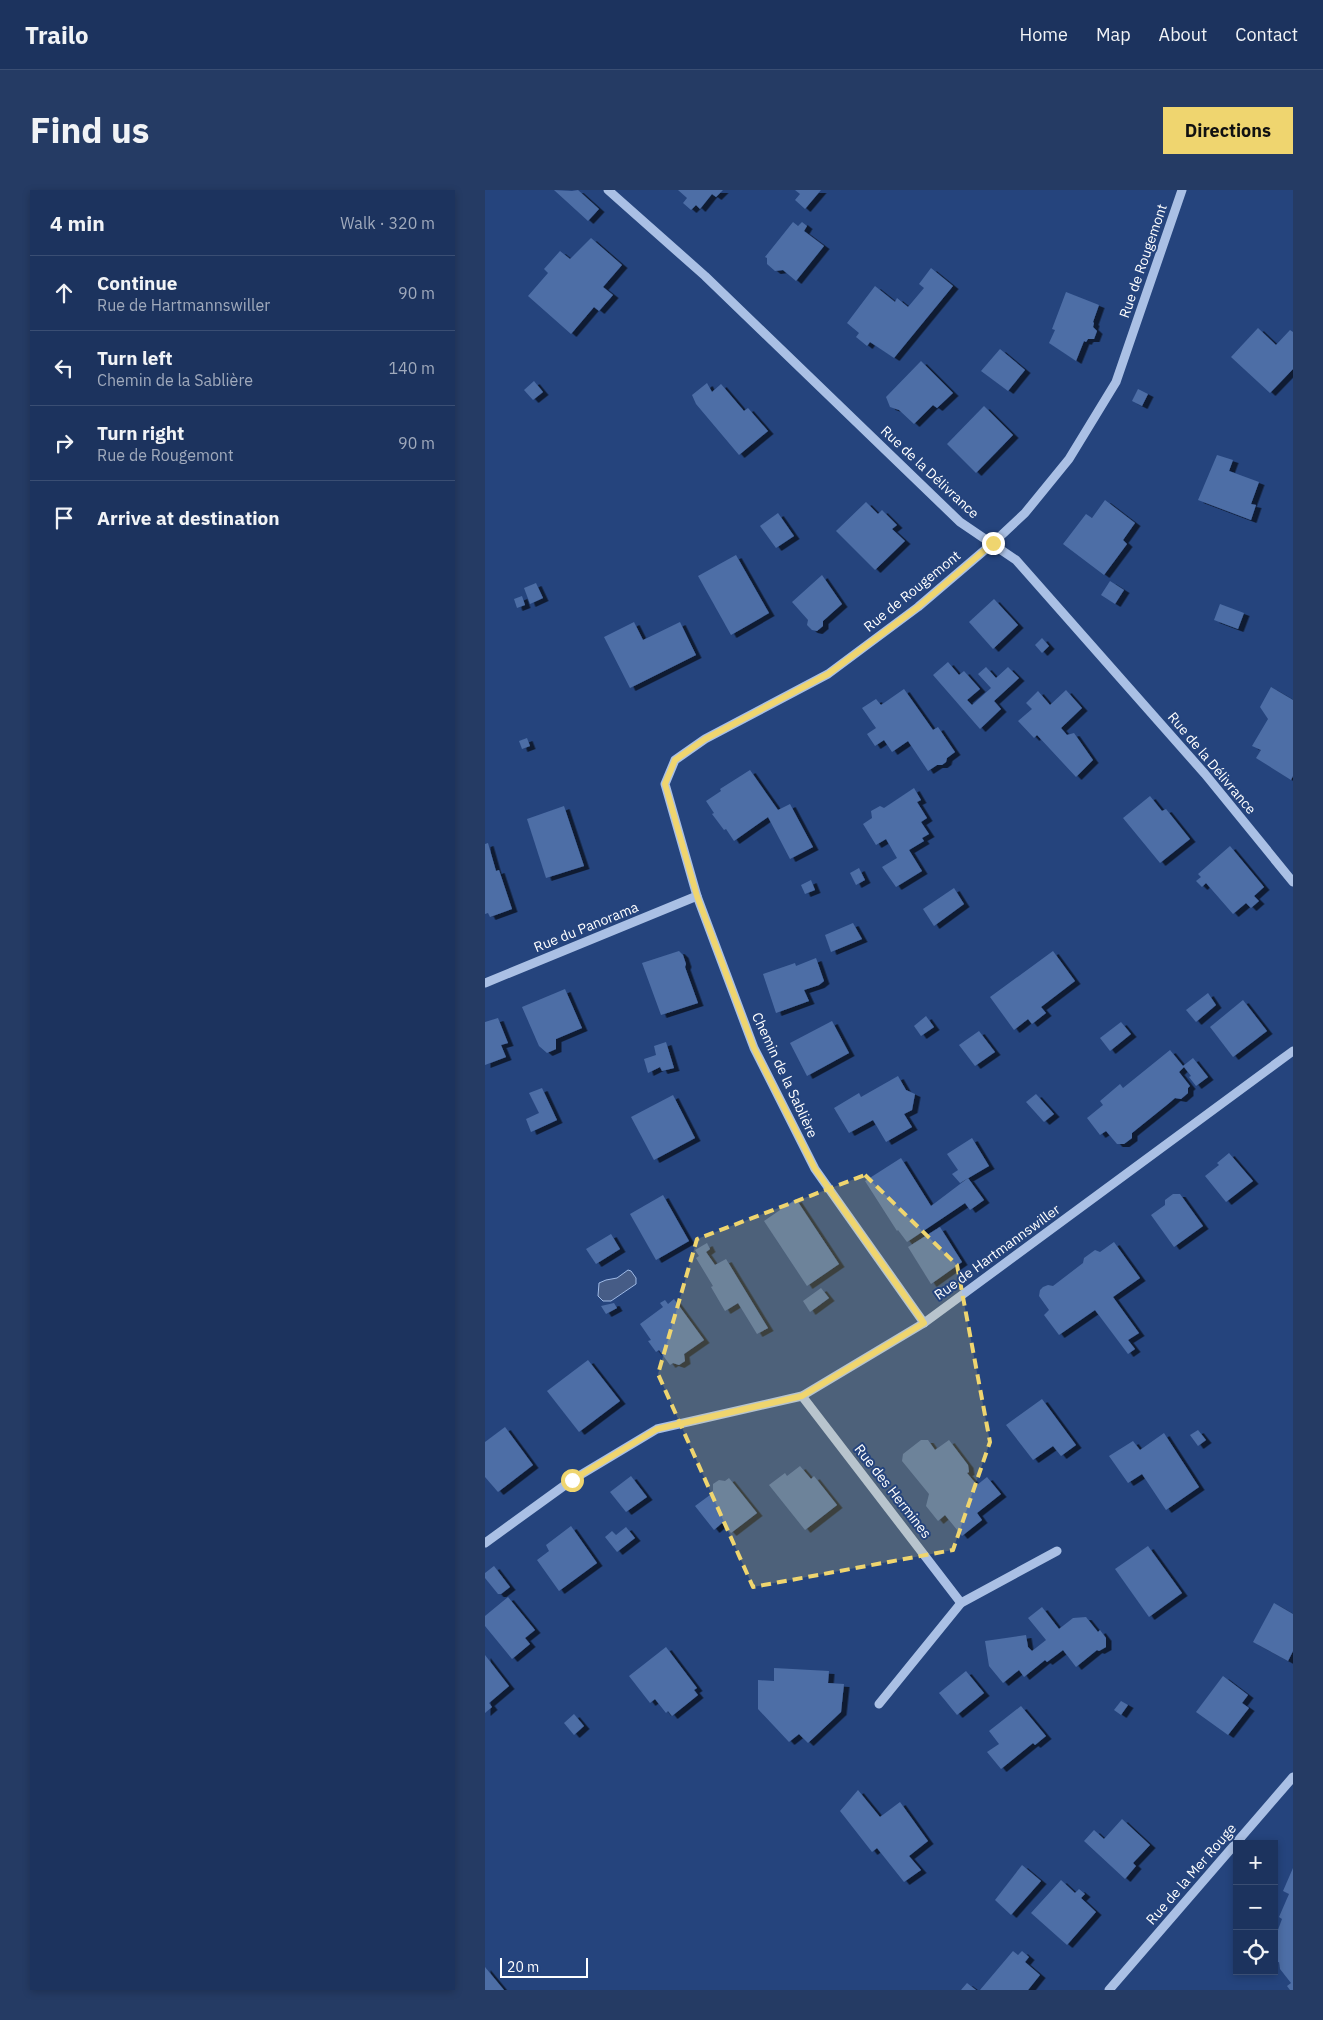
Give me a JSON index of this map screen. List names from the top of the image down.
{
  "streets": {
    "street": [
      "Rue de Rougemont",
      "Rue de la Délivrance",
      "Rue du Panorama",
      "Chemin de la Sablière",
      "Rue de Hartmannswiller",
      "Rue des Hermines",
      "Rue de la Mer Rouge"
    ]
  },
  "crossings": [
    ["Rue de Rougemont", "Rue de la Délivrance"],
    ["Rue de Rougemont", "Chemin de la Sablière"],
    ["Rue du Panorama", "Chemin de la Sablière"],
    ["Chemin de la Sablière", "Rue de Hartmannswiller"],
    ["Rue de Hartmannswiller", "Rue des Hermines"]
  ],
  "scale_bar": "20 m",
  "page": {
    "header": "Trailo",
    "nav": [
      "Home",
      "Map",
      "About",
      "Contact"
    ],
    "title": "Find us",
    "buttons": "Directions",
    "heading": ["4 min", "Walk · 320 m"],
    "list": [
      ["Continue", "Rue de Hartmannswiller", "90 m"],
      ["Turn left", "Chemin de la Sablière", "140 m"],
      ["Turn right", "Rue de Rougemont", "90 m"],
      "Arrive at destination"
    ],
    "map_buttons": ["+", "−"],
    "scale": "20 m"
  }
}
